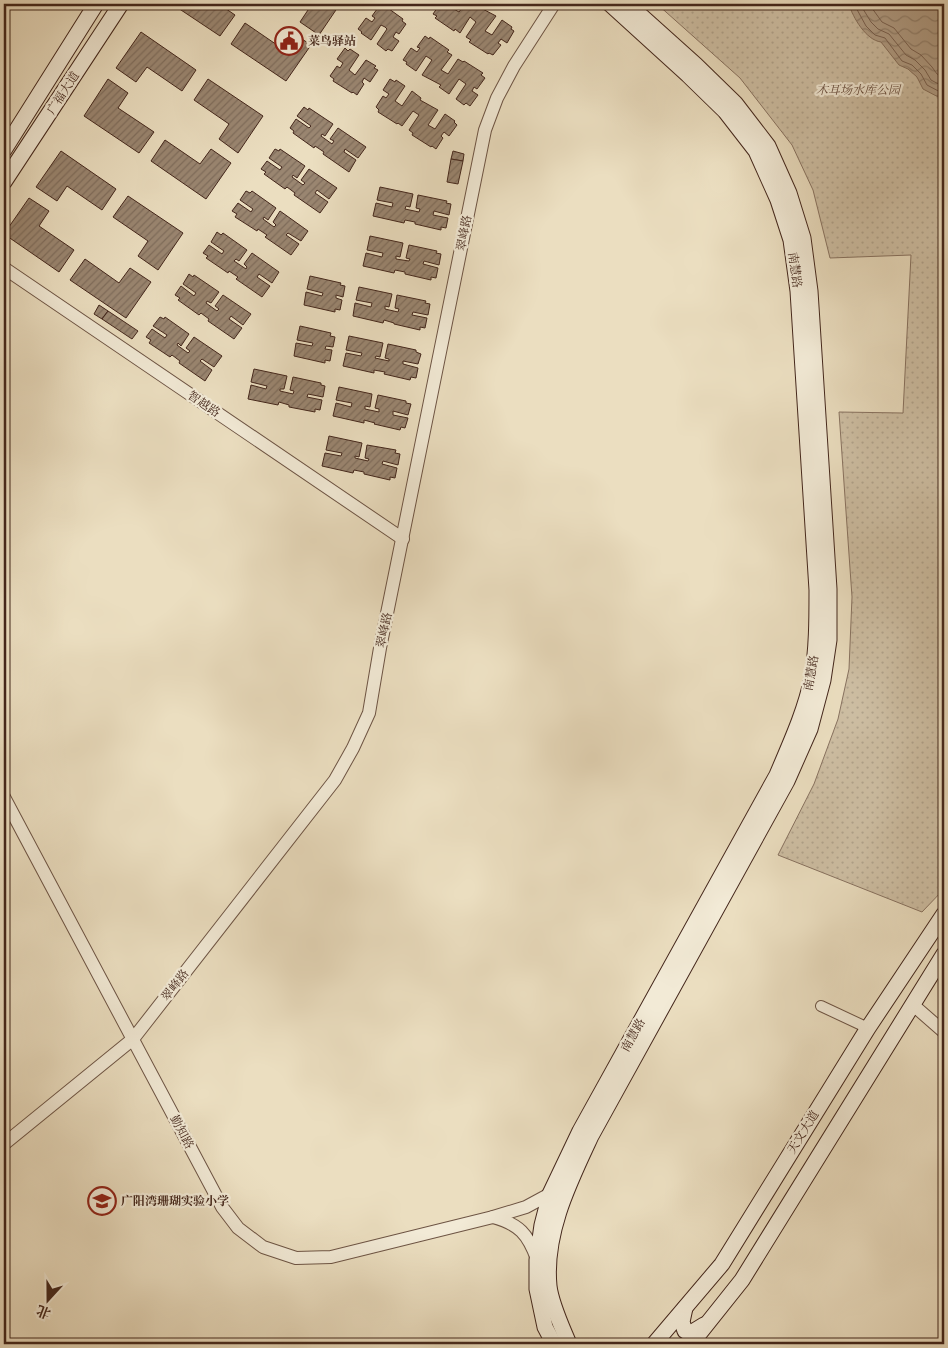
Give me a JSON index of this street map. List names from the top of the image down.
{
  "streets": {
    "main road": ["广福大道", "南慧路", "天文大道"],
    "street": ["翠峰路", "智越路", "勤知路"]
  },
  "crossings": [
    ["翠峰路", "智越路"],
    ["翠峰路", "勤知路"],
    ["南慧路", "勤知路"]
  ],
  "parks": ["木耳场水库公园"],
  "places": {
    "public building": ["菜鸟驿站"],
    "school or university": ["广阳湾珊瑚实验小学"]
  },
  "north": "bottom"
}
